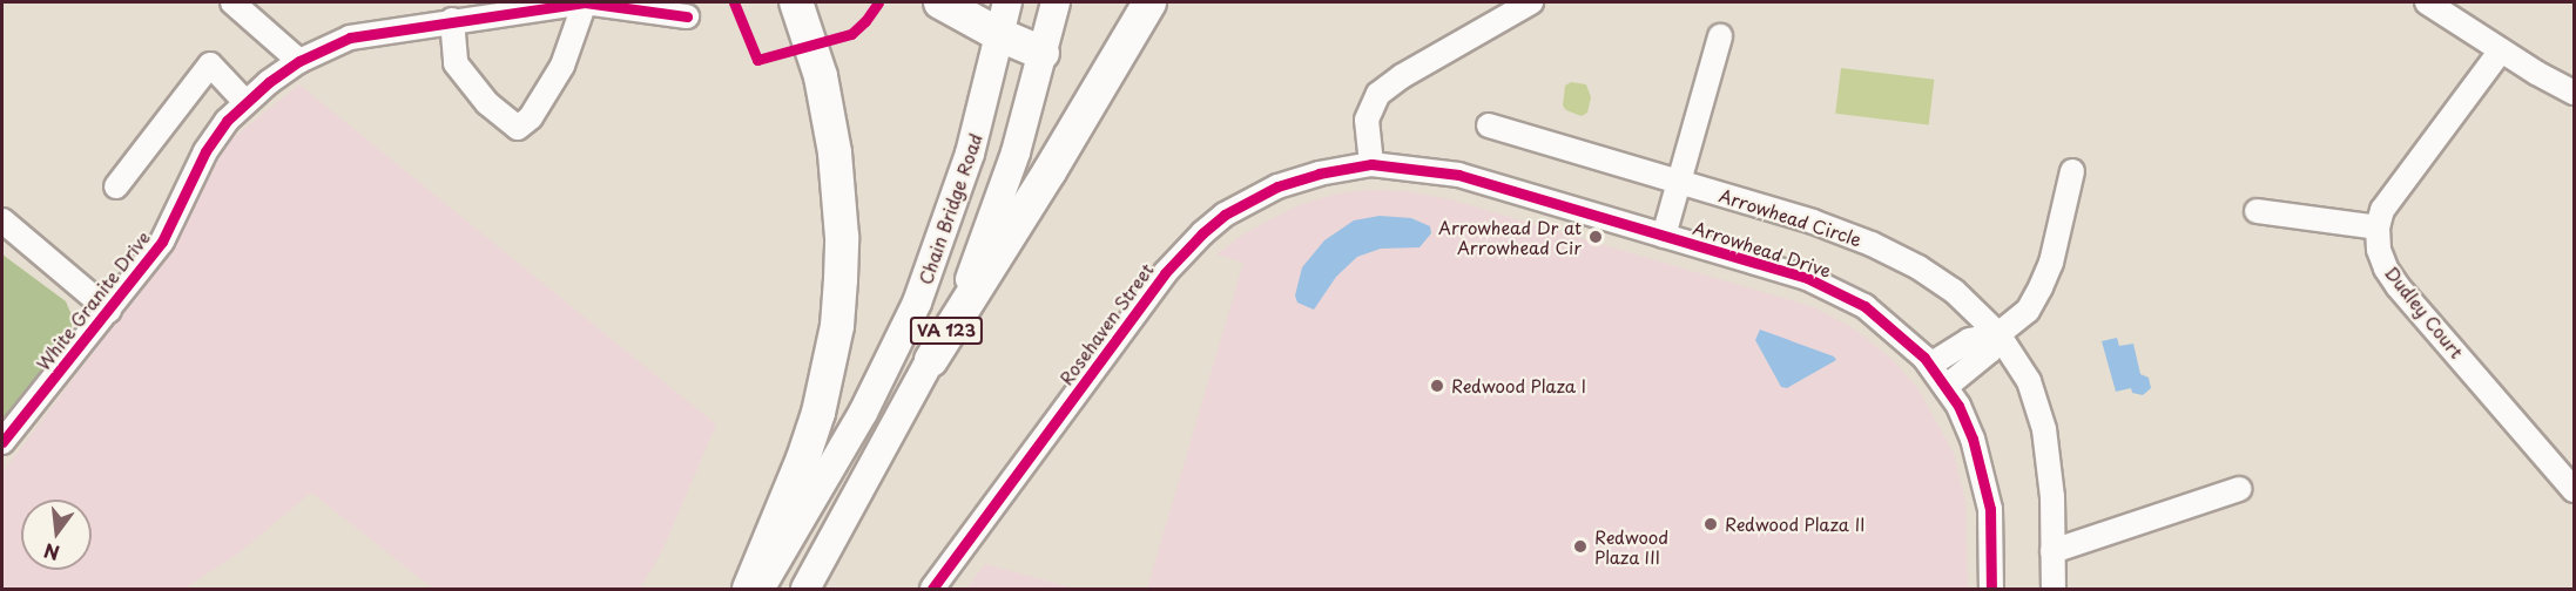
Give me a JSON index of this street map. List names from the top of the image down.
{
  "streets": {
    "main road": ["Chain Bridge Road", "VA 123"],
    "street": [
      "Arrowhead Circle",
      "Arrowhead Drive",
      "White Granite Drive",
      "Dudley Court",
      "Rosehaven Street"
    ]
  },
  "crossings": [
    ["Arrowhead Drive", "Rosehaven Street"]
  ],
  "places": [
    "Arrowhead Dr at Arrowhead Cir",
    "Redwood Plaza I",
    "Redwood Plaza II",
    "Redwood Plaza III"
  ],
  "north": "bottom"
}
